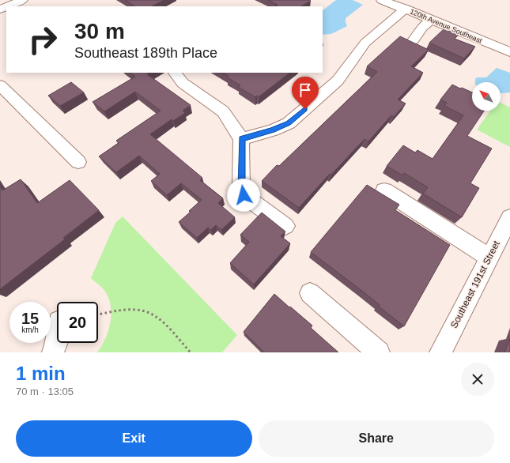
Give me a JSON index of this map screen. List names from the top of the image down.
{
  "streets": {
    "street": ["120th Avenue Southeast", "Southeast 191st Street"]
  },
  "north": "top left",
  "page": {
    "turn": ["30 m", "Southeast 189th Place"],
    "speed": "15 km/h",
    "limit": "20",
    "heading": ["1 min", "70 m · 13:05"],
    "buttons": ["Exit", "Share"]
  }
}
